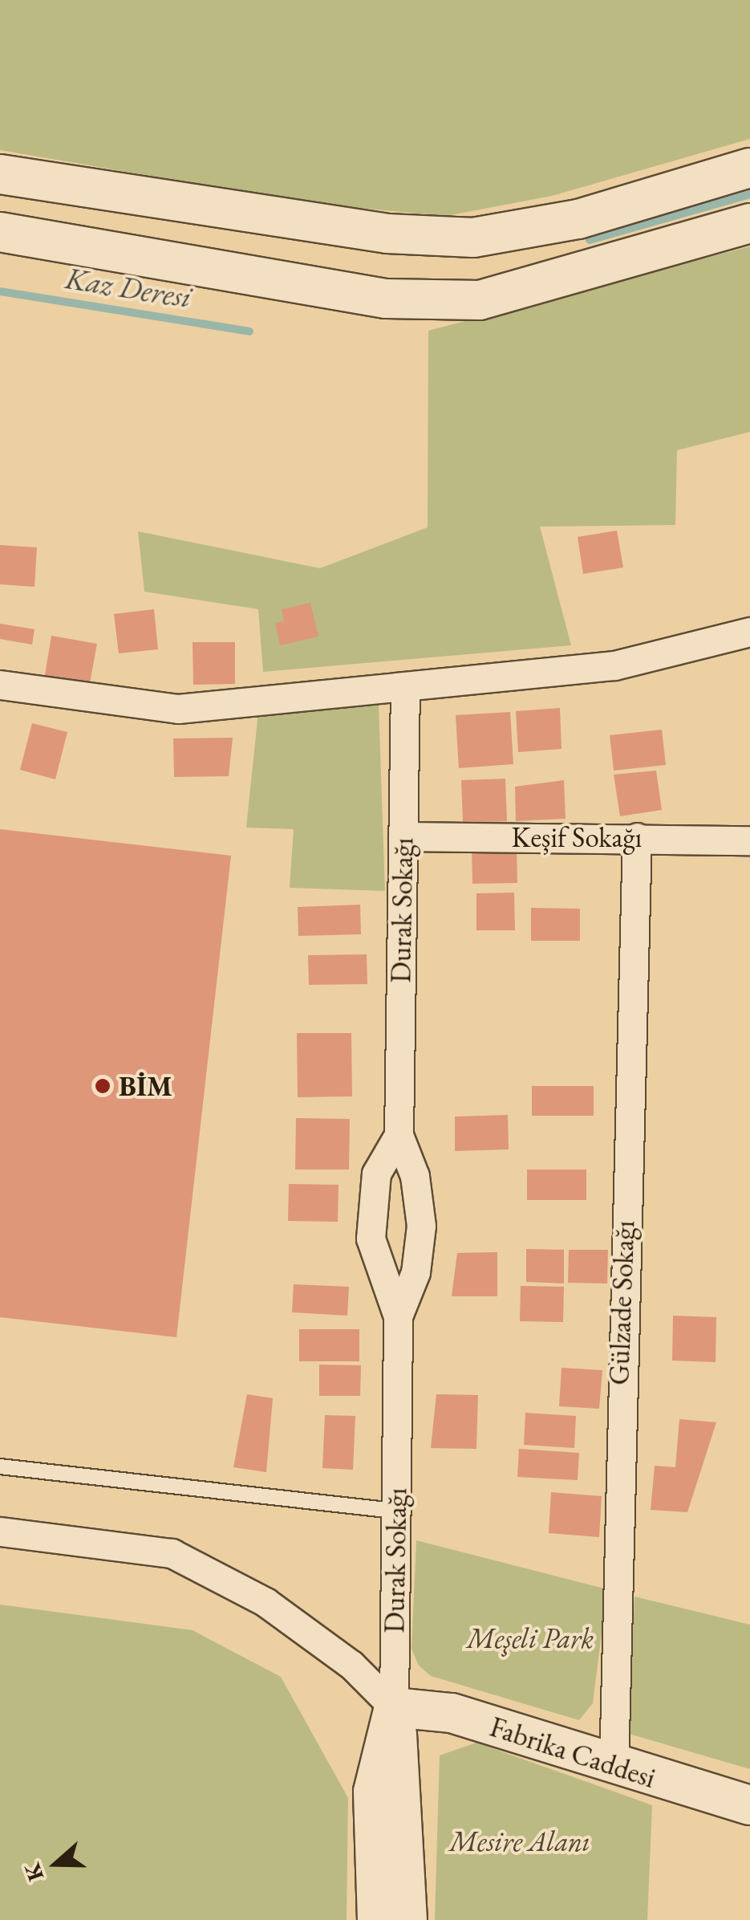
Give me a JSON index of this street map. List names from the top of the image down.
{
  "streets": {
    "main road": ["Durak Sokağı", "Fabrika Caddesi"],
    "street": ["Keşif Sokağı", "Gülzade Sokağı"]
  },
  "crossings": [
    ["Keşif Sokağı", "Durak Sokağı"],
    ["Keşif Sokağı", "Gülzade Sokağı"],
    ["Durak Sokağı", "Fabrika Caddesi"],
    ["Gülzade Sokağı", "Fabrika Caddesi"]
  ],
  "water": ["Kaz Deresi"],
  "parks": ["Meşeli Park", "Mesire Alanı"],
  "places": ["BİM"],
  "north": "left"
}
